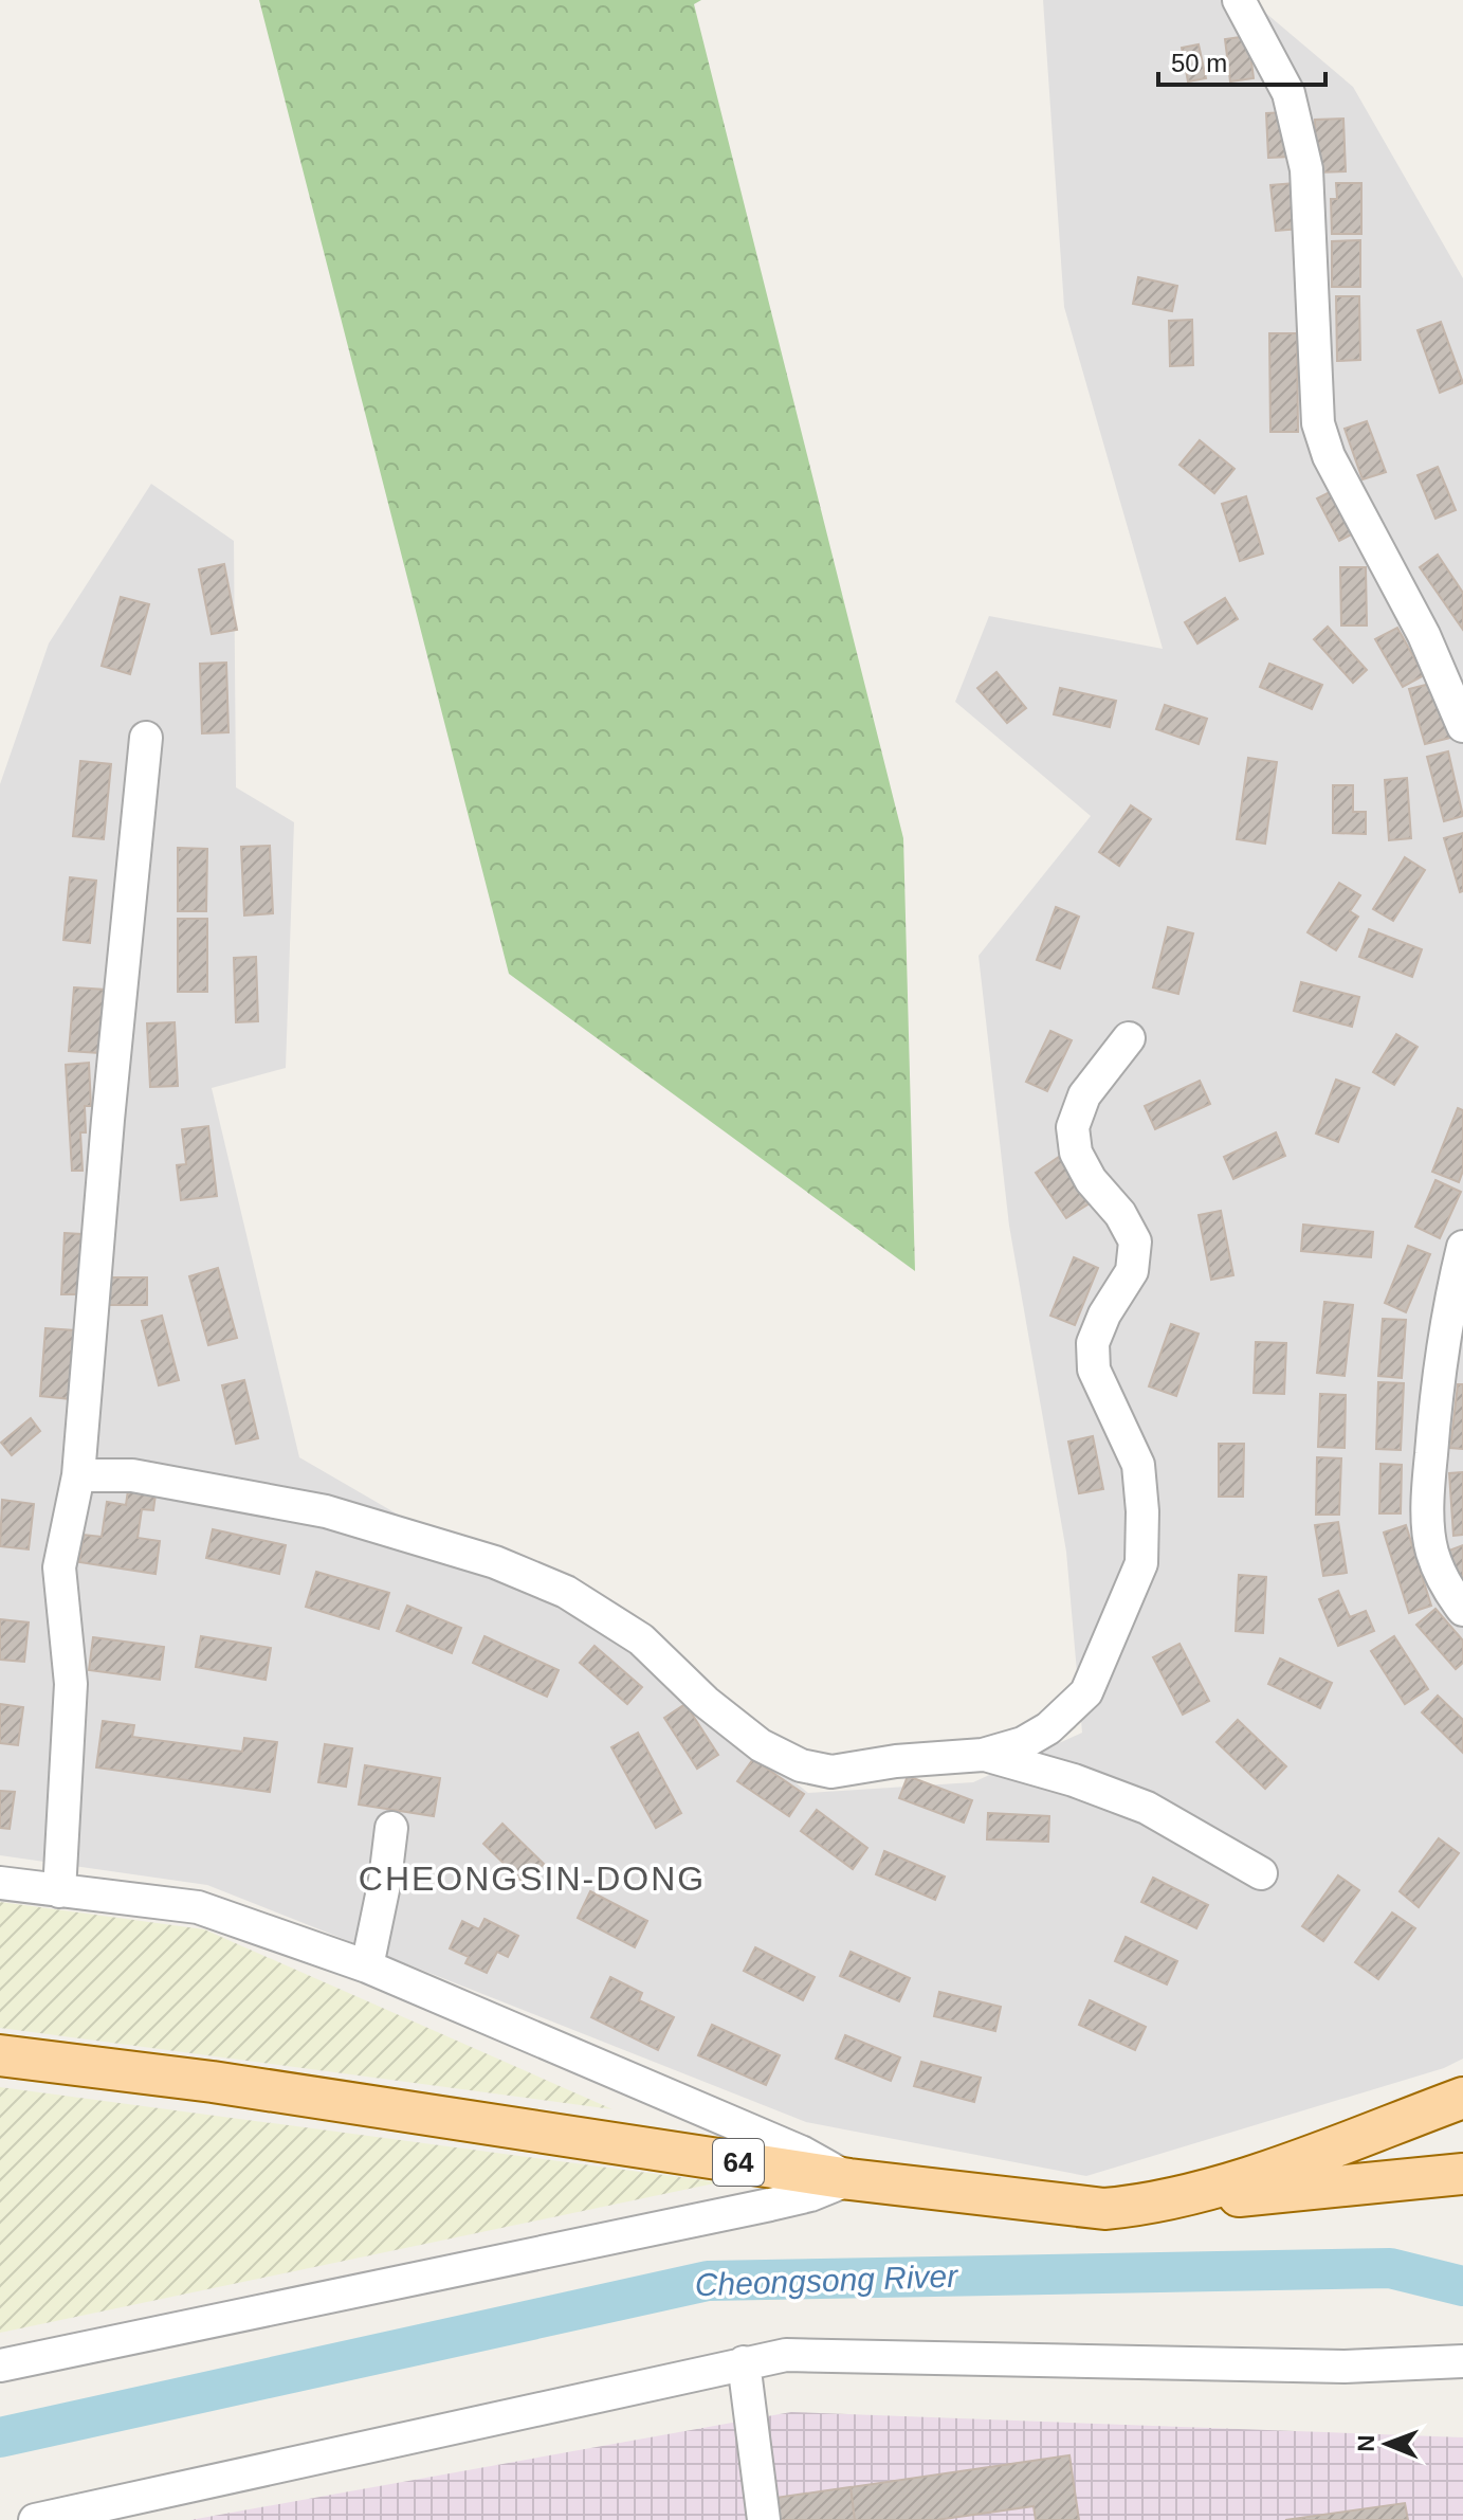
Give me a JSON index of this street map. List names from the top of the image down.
{
  "streets": {
    "main road": ["64"]
  },
  "districts": ["CHEONGSIN-DONG"],
  "water": ["Cheongsong River"],
  "scale_bar": "50 m",
  "north": "left"
}
